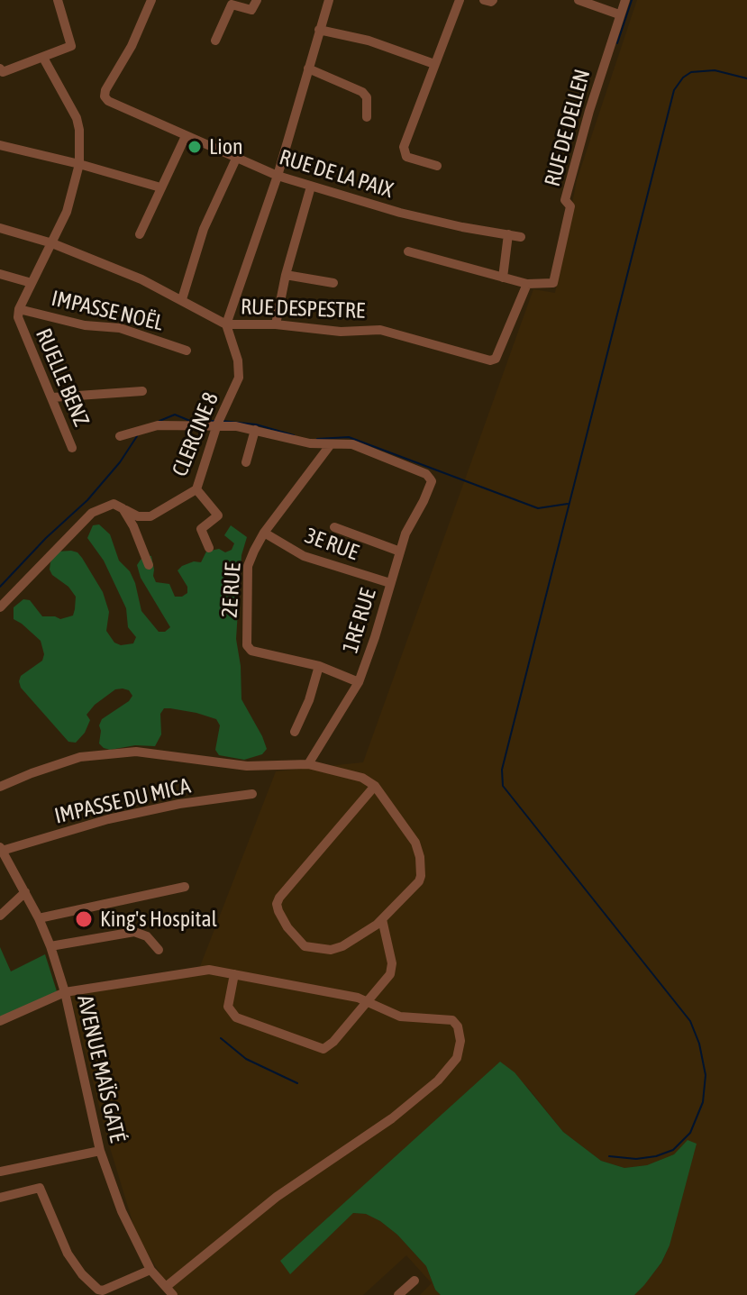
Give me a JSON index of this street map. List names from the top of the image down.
{
  "streets": {
    "street": [
      "RUE DE DELLEN",
      "RUE DE LA PAIX",
      "RUE DESPESTRE",
      "IMPASSE NOËL",
      "RUELLE BENZ",
      "CLERCINE 8",
      "3E RUE",
      "2E RUE",
      "1RE RUE",
      "IMPASSE DU MICA",
      "AVENUE MAÏS GATÉ"
    ]
  },
  "crossings": [
    ["RUE DE DELLEN", "RUE DESPESTRE"],
    ["RUE DESPESTRE", "RUELLE BENZ"],
    ["RUE DESPESTRE", "CLERCINE 8"],
    ["IMPASSE NOËL", "RUELLE BENZ"],
    ["3E RUE", "2E RUE"],
    ["3E RUE", "1RE RUE"],
    ["2E RUE", "1RE RUE"],
    ["IMPASSE DU MICA", "AVENUE MAÏS GATÉ"]
  ],
  "places": ["Lion", "King's Hospital"]
}
